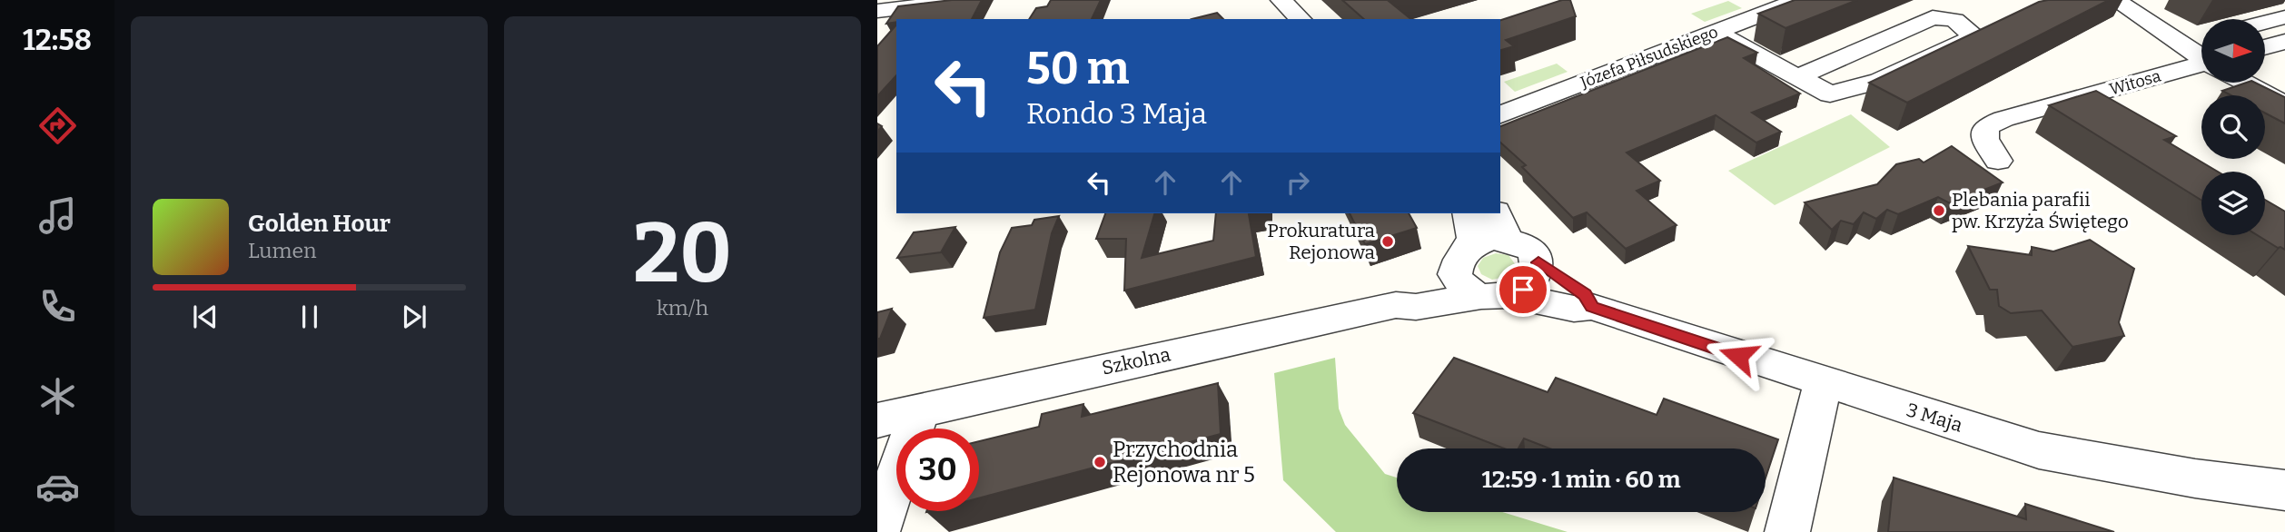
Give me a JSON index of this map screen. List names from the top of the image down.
{
  "streets": {
    "street": [
      "Józefa Piłsudskiego",
      "Witosa",
      "Szkolna",
      "3 Maja"
    ]
  },
  "crossings": [
    ["Szkolna", "3 Maja"]
  ],
  "places": ["Plebania parafii pw. Krzyża Świętego", "Prokuratura Rejonowa", "Przychodnia Rejonowa nr 5"],
  "north": "right",
  "page": {
    "tabs": "12:58",
    "tile": ["20", "km/h"],
    "turn": ["50 m", "Rondo 3 Maja"],
    "song": ["Golden Hour", "Lumen"],
    "limit": "30",
    "trip": "12:59 · 1 min · 60 m"
  }
}
